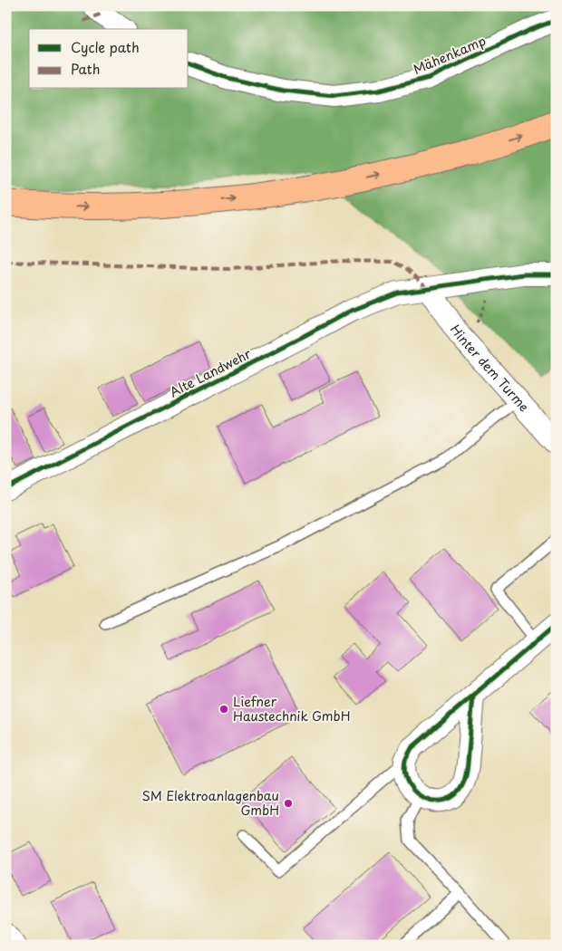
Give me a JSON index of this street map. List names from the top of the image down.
{
  "streets": {
    "street": ["Mähenkamp", "Hinter dem Turme", "Alte Landwehr"]
  },
  "crossings": [
    ["Hinter dem Turme", "Alte Landwehr"]
  ],
  "places": ["Liefner Haustechnik GmbH", "SM Elektroanlagenbau GmbH"],
  "legend": ["Cycle path", "Path"]
}
